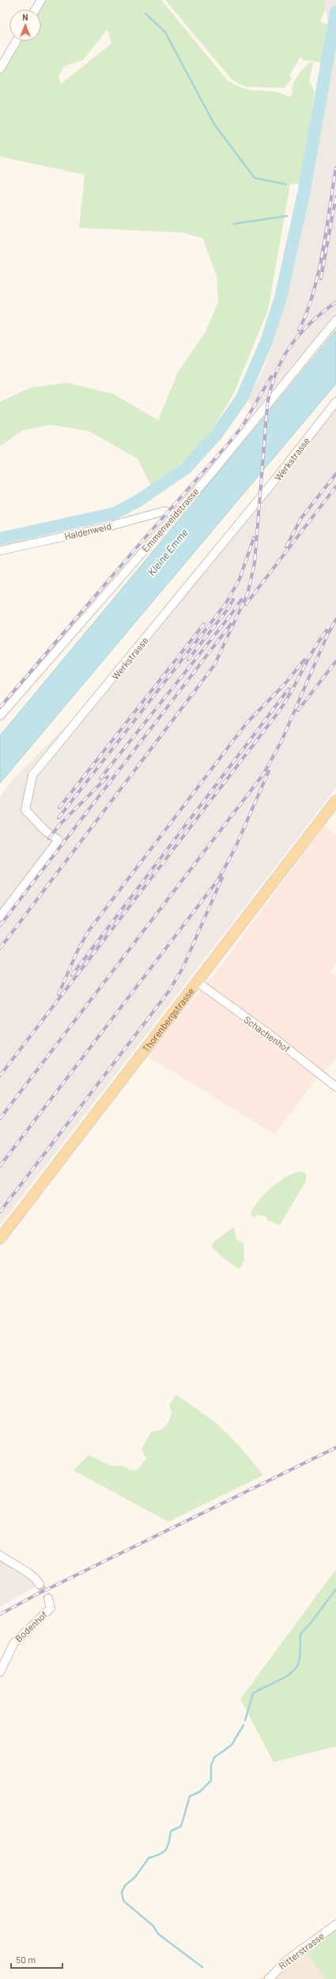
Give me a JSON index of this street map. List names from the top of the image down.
{
  "streets": {
    "main road": ["Thorenbergstrasse"],
    "street": [
      "Werkstrasse",
      "Emmenweidstrasse",
      "Haldenweid",
      "Schachenhof",
      "Bodenhof",
      "Ritterstrasse"
    ]
  },
  "crossings": [
    ["Emmenweidstrasse", "Haldenweid"],
    ["Thorenbergstrasse", "Schachenhof"]
  ],
  "water": ["Kleine Emme"],
  "scale_bar": "50 m",
  "north": "top"
}
